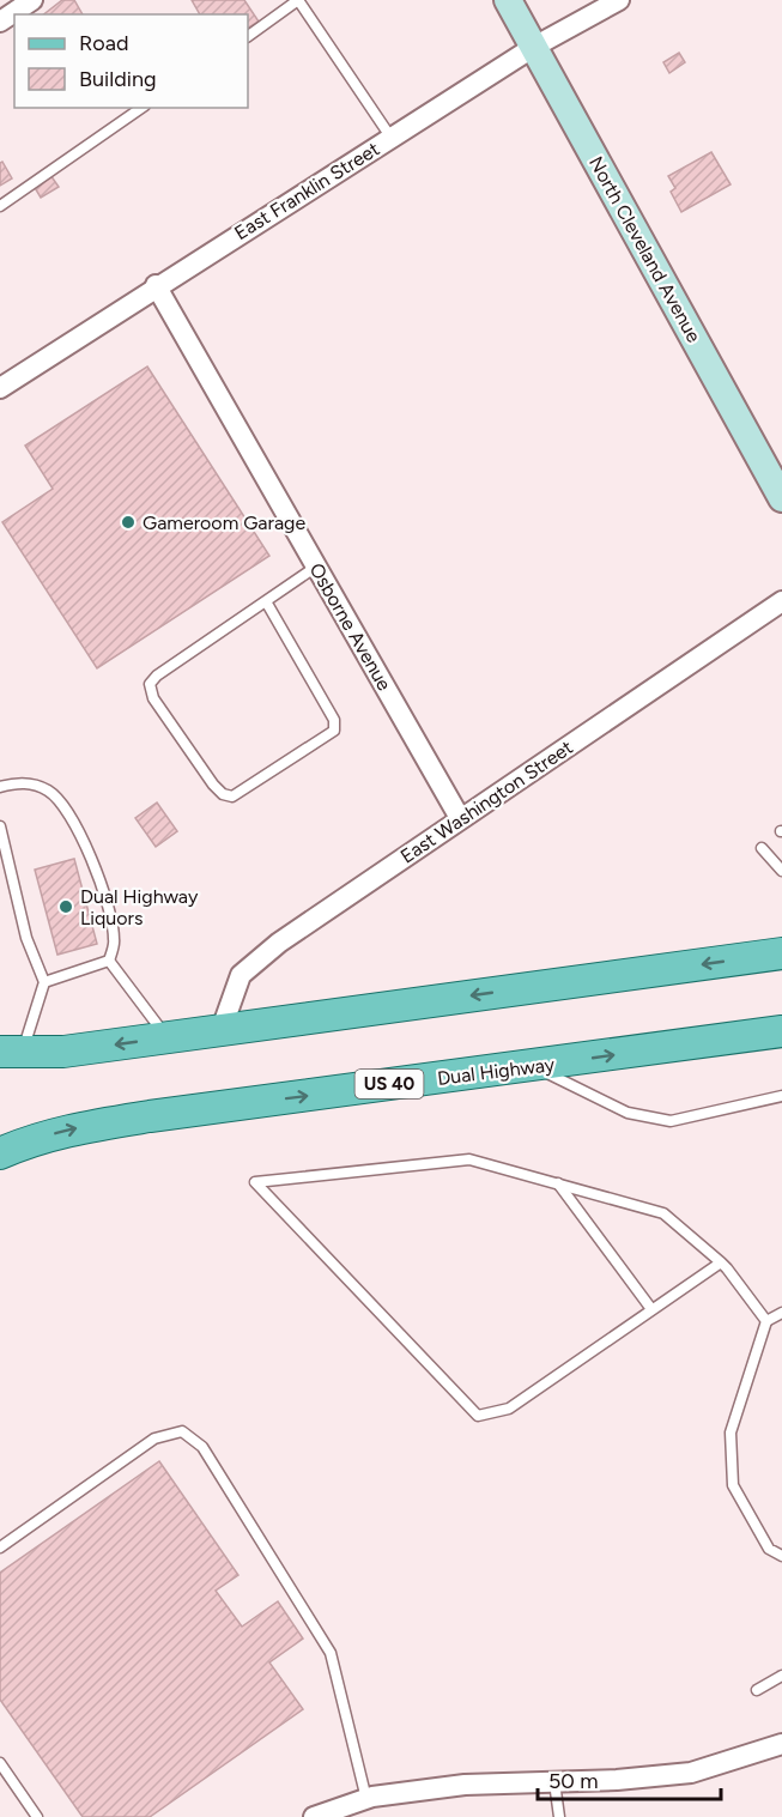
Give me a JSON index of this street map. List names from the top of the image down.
{
  "streets": {
    "main road": ["North Cleveland Avenue", "Dual Highway", "US 40"],
    "street": ["East Franklin Street", "Osborne Avenue", "East Washington Street"]
  },
  "crossings": [
    ["East Franklin Street", "North Cleveland Avenue"],
    ["East Franklin Street", "Osborne Avenue"],
    ["Osborne Avenue", "East Washington Street"]
  ],
  "places": ["Gameroom Garage", "Dual Highway Liquors"],
  "legend": ["Road", "Building"],
  "scale_bar": "50 m"
}
